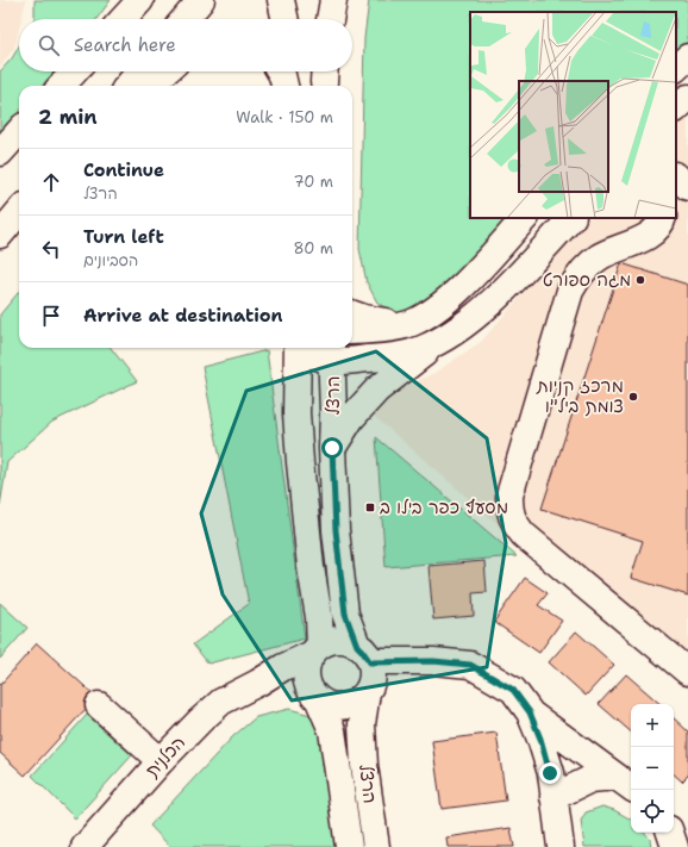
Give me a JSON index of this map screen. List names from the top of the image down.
{
  "streets": {
    "main road": ["הרצל", "הכלנית"]
  },
  "crossings": [
    ["הרצל", "הכלנית"]
  ],
  "places": {
    "other": ["מגה ספורט", "מרכז קניות צומת ביל\"ו"],
    "transit": ["מסעף כפר בילו ב"]
  },
  "page": {
    "search": "Search here",
    "heading": ["2 min", "Walk · 150 m"],
    "list": [
      ["Continue", "הרצל", "70 m"],
      ["Turn left", "הסביונים", "80 m"],
      "Arrive at destination"
    ],
    "map_buttons": ["+", "−"]
  }
}
